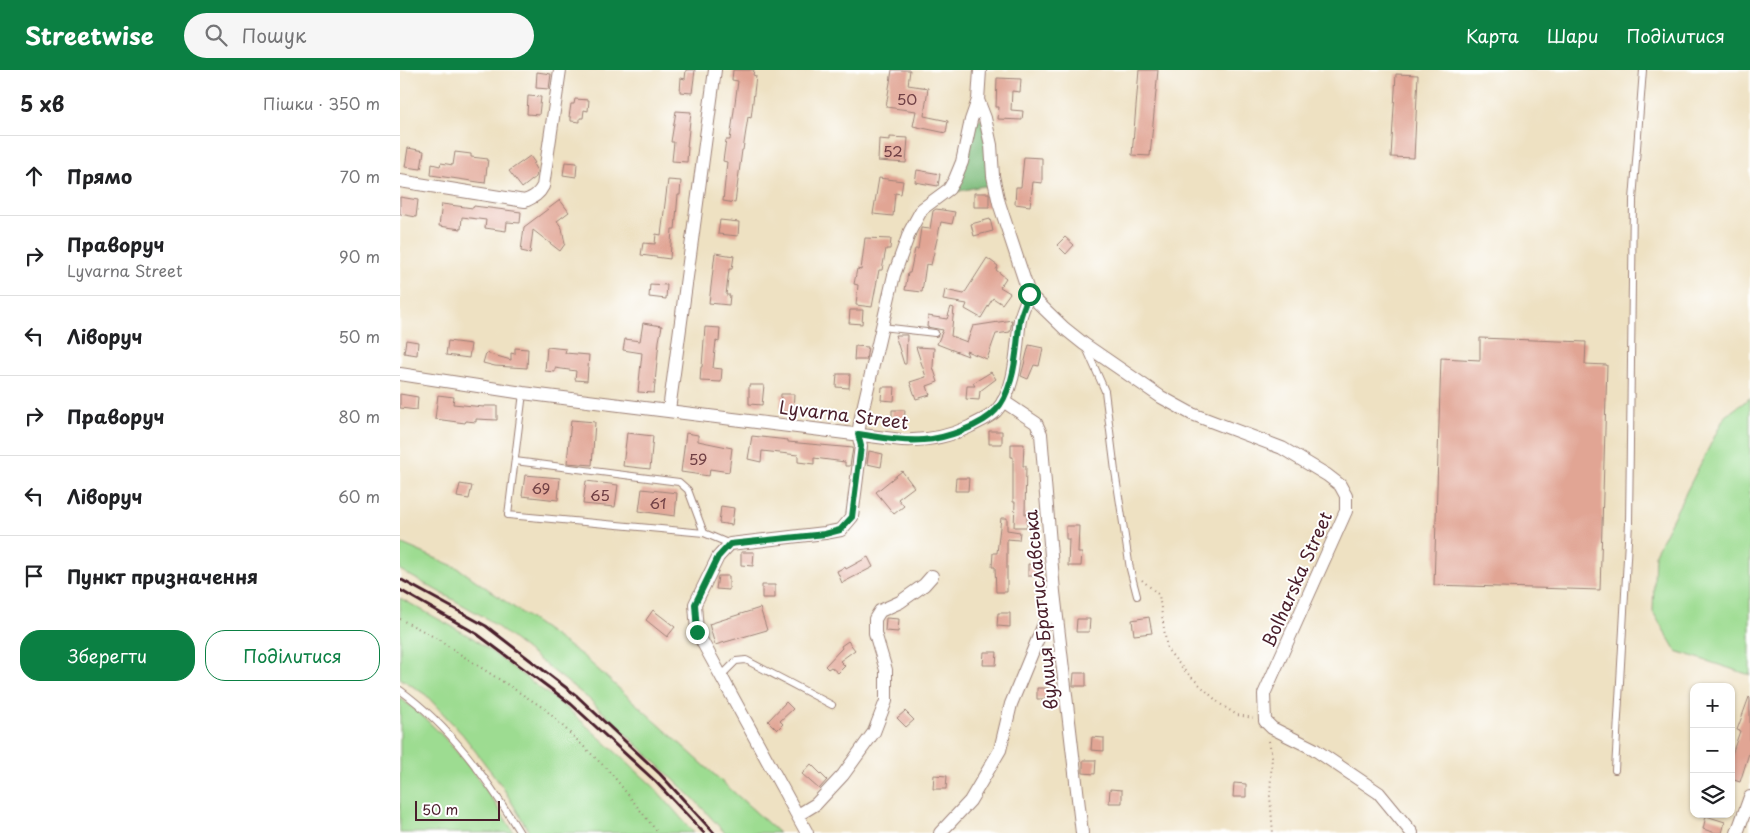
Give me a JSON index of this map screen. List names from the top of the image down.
{
  "streets": {
    "street": ["Lyvarna Street", "Bolharska Street", "вулиця Братиславська"]
  },
  "crossings": [
    ["Lyvarna Street", "вулиця Братиславська"]
  ],
  "house_numbers": [
    "50",
    "52",
    "59",
    "69",
    "65",
    "61"
  ],
  "scale_bar": "50 m",
  "page": {
    "header": "Streetwise",
    "search": "Пошук",
    "nav": ["Карта", "Шари", "Поділитися"],
    "heading": ["5 хв", "Пішки · 350 m"],
    "list": [
      ["Прямо", "70 m"],
      ["Праворуч", "Lyvarna Street", "90 m"],
      ["Ліворуч", "50 m"],
      ["Праворуч", "80 m"],
      ["Ліворуч", "60 m"],
      "Пункт призначення"
    ],
    "buttons": ["Зберегти", "Поділитися"],
    "map_buttons": ["+", "−"],
    "scale": "50 m"
  }
}
